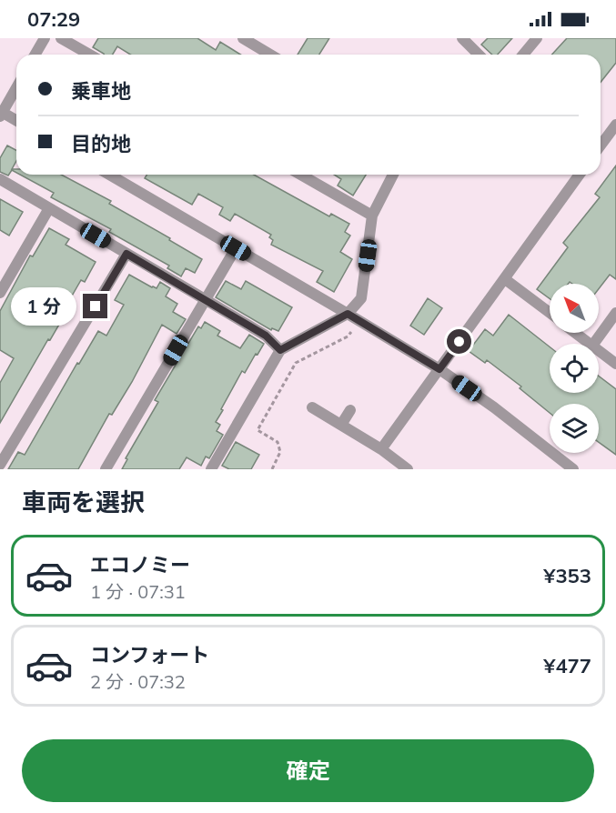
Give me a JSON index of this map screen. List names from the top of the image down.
{
  "north": "top left",
  "page": {
    "status": "07:29",
    "banner": ["乗車地", "目的地"],
    "bubble": "1 分",
    "heading": "車両を選択",
    "list": [
      {
        "name": "エコノミー",
        "note": "1 分 · 07:31",
        "value": "¥353"
      },
      {
        "name": "コンフォート",
        "note": "2 分 · 07:32",
        "value": "¥477"
      }
    ],
    "buttons": "確定"
  }
}
